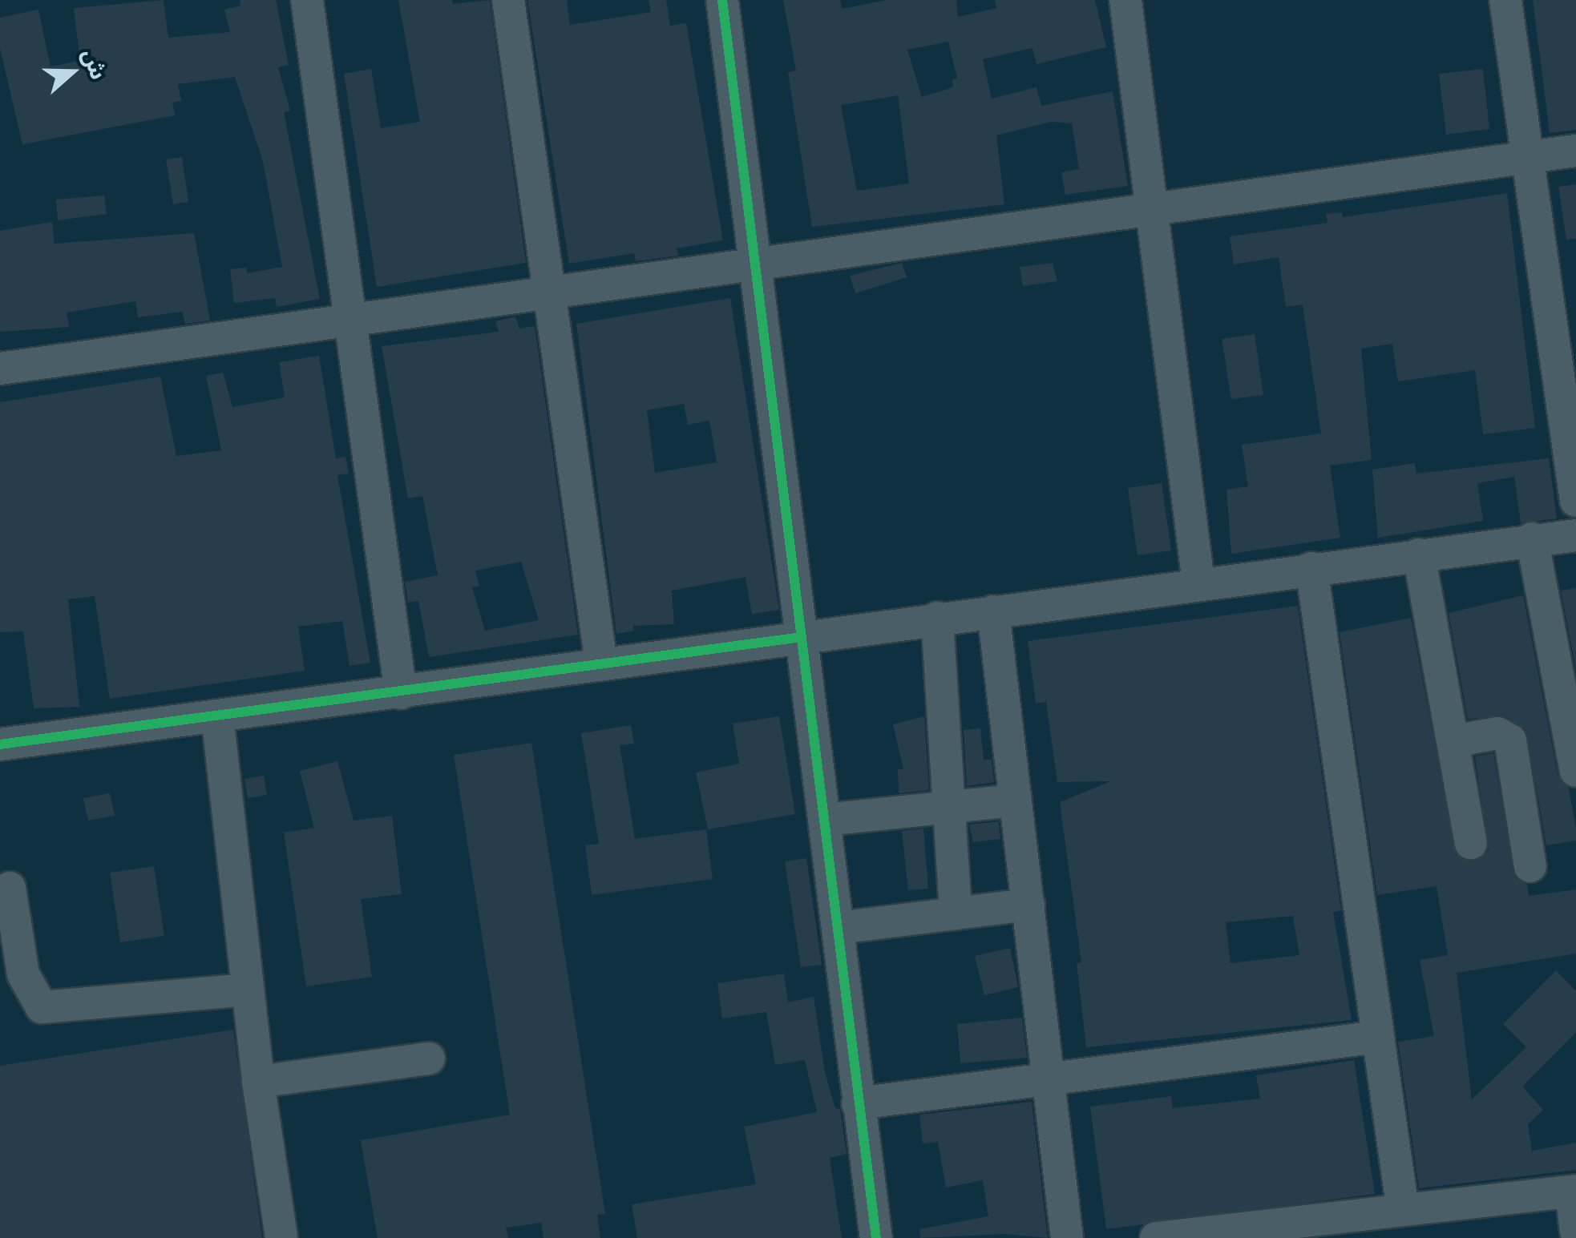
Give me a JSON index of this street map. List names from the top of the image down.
{
  "north": "right"
}
